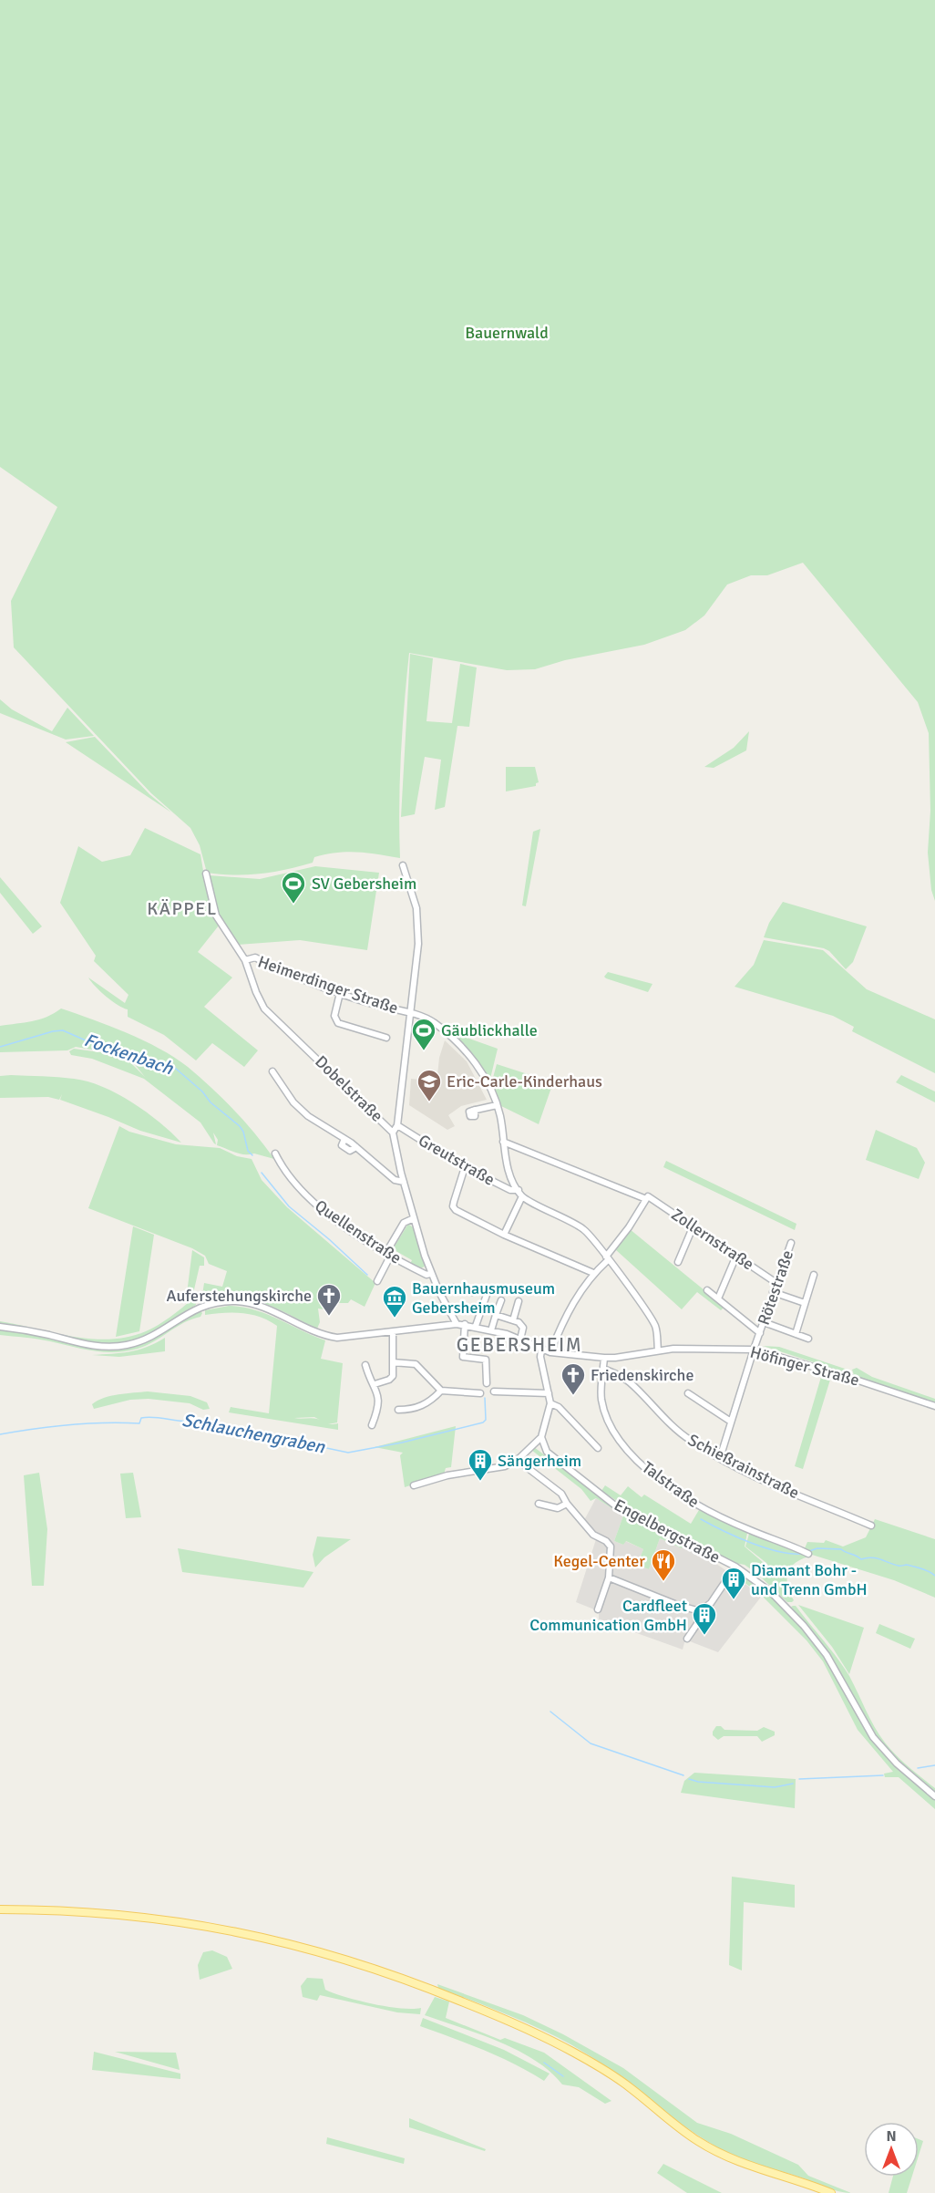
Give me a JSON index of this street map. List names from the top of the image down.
{
  "streets": {
    "street": [
      "Heimerdinger Straße",
      "Dobelstraße",
      "Greutstraße",
      "Quellenstraße",
      "Zollernstraße",
      "Rötestraße",
      "Höfinger Straße",
      "Schießrainstraße",
      "Talstraße",
      "Engelbergstraße"
    ]
  },
  "crossings": [
    ["Heimerdinger Straße", "Dobelstraße"],
    ["Heimerdinger Straße", "Greutstraße"],
    ["Heimerdinger Straße", "Zollernstraße"],
    ["Heimerdinger Straße", "Höfinger Straße"],
    ["Dobelstraße", "Quellenstraße"],
    ["Dobelstraße", "Höfinger Straße"],
    ["Zollernstraße", "Rötestraße"],
    ["Rötestraße", "Höfinger Straße"],
    ["Rötestraße", "Schießrainstraße"],
    ["Höfinger Straße", "Talstraße"],
    ["Schießrainstraße", "Talstraße"]
  ],
  "districts": ["KÄPPEL", "GEBERSHEIM"],
  "water": ["Fockenbach", "Schlauchengraben"],
  "parks": ["Bauernwald"],
  "places": {
    "sports": ["SV Gebersheim", "Gäublickhalle"],
    "school or university": ["Eric-Carle-Kinderhaus"],
    "church": ["Auferstehungskirche", "Friedenskirche"],
    "museum": ["Bauernhausmuseum Gebersheim"],
    "building": ["Sängerheim", "Diamant Bohr - und Trenn GmbH", "Cardfleet Communication GmbH"],
    "restaurant": ["Kegel-Center"]
  },
  "north": "top"
}
